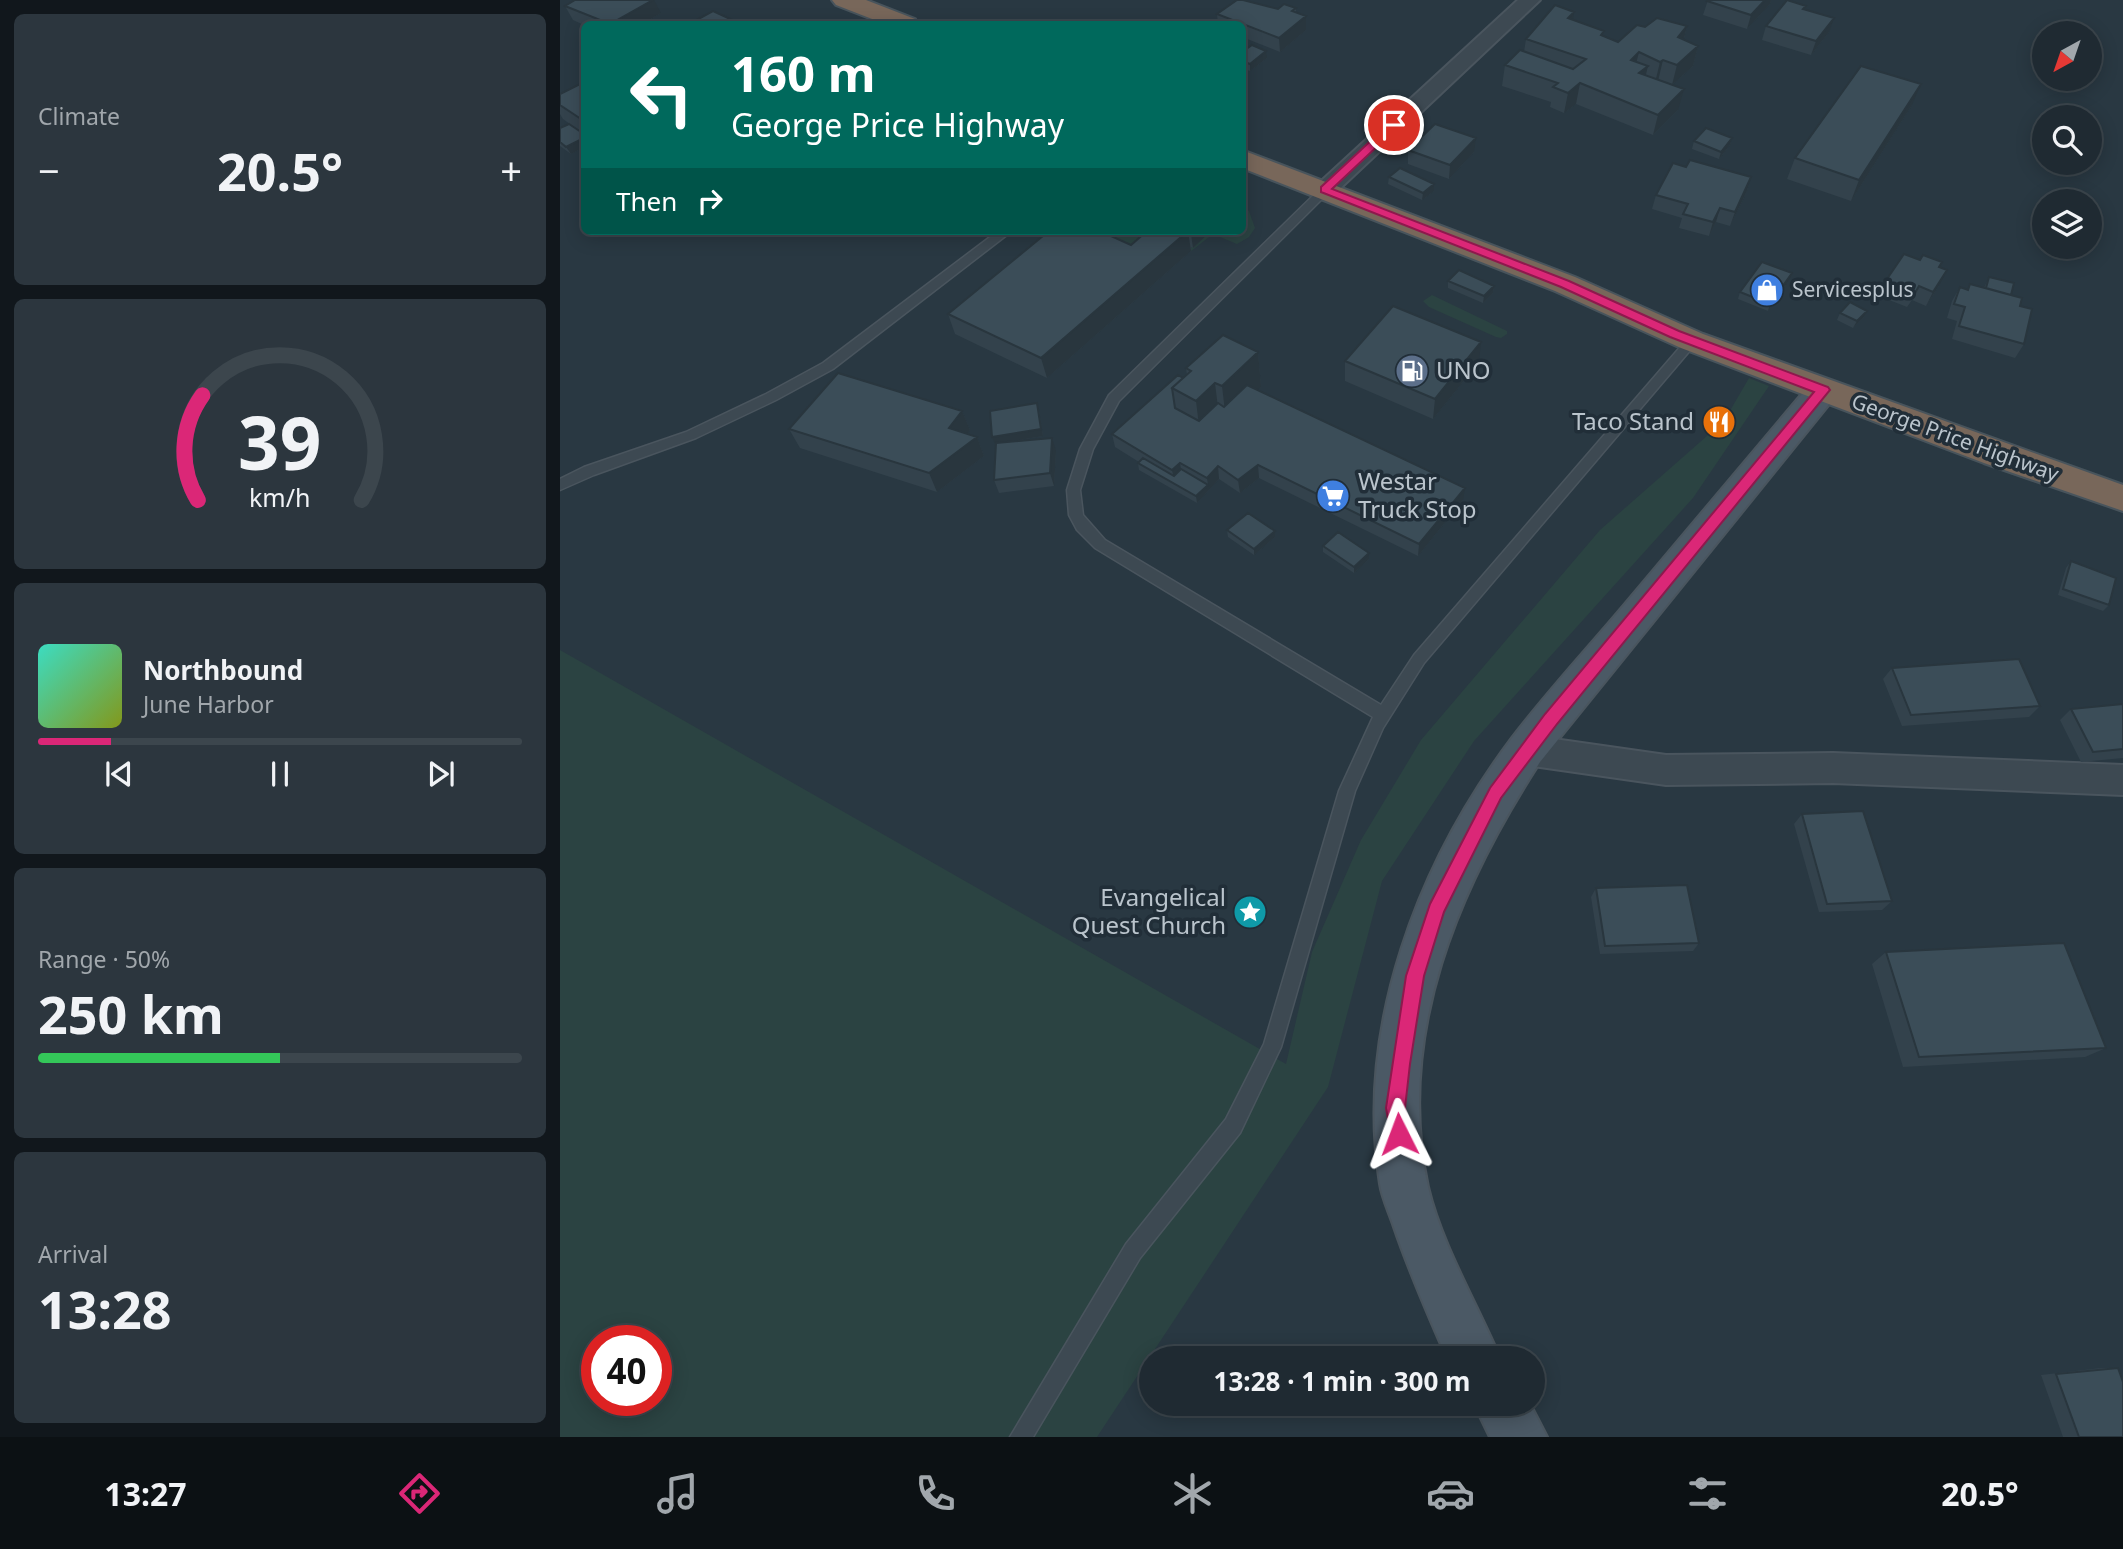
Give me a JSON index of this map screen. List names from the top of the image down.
{
  "streets": {
    "highway": ["George Price Highway"]
  },
  "places": {
    "shop": ["Servicesplus"],
    "fuel station": ["UNO"],
    "restaurant": ["Taco Stand"],
    "supermarket": ["Westar Truck Stop"],
    "place": ["Evangelical Quest Church"]
  },
  "north": "bottom left",
  "page": {
    "tile": [
      "Climate",
      ["Range · 50%", "250 km"],
      ["Arrival", "13:28"]
    ],
    "turn": ["160 m", "George Price Highway"],
    "heat": ["−", "20.5°", "+"],
    "then": "Then",
    "song": ["Northbound", "June Harbor"],
    "limit": "40",
    "trip": "13:28 · 1 min · 300 m",
    "tabs": ["13:27", "20.5°"],
    "gauge": ["39", "km/h"]
  }
}
